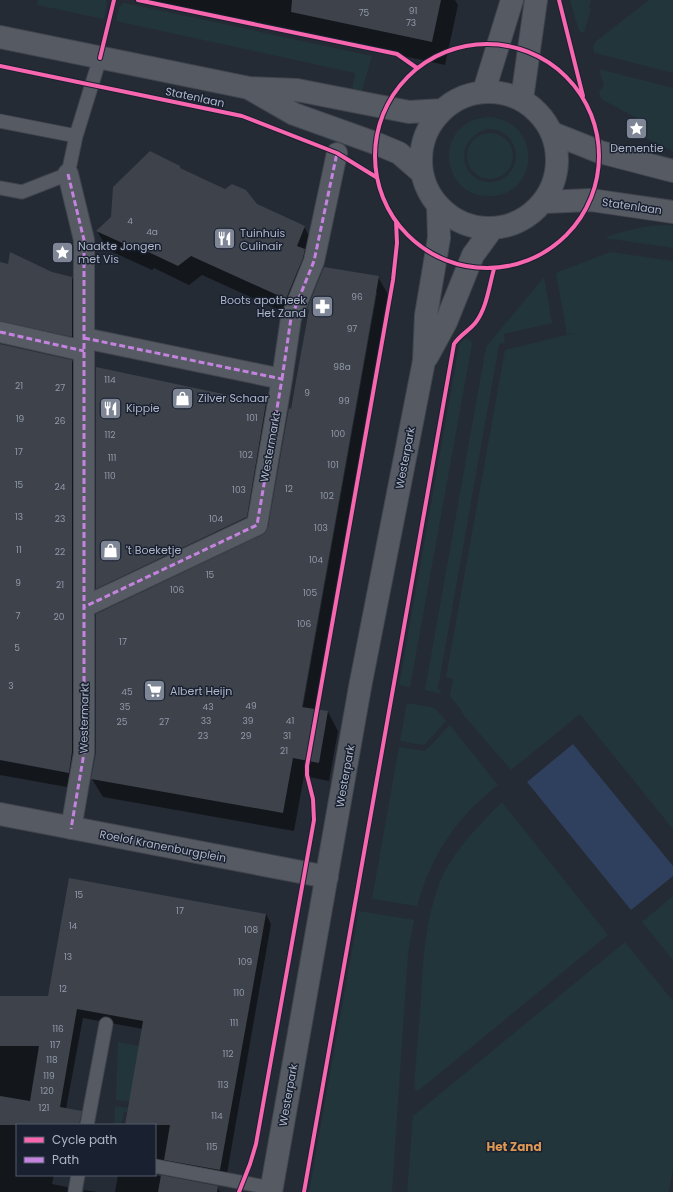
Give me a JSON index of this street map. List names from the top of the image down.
{
  "streets": {
    "street": [
      "Statenlaan",
      "Westermarkt",
      "Westerpark",
      "Roelof Kranenburgplein"
    ]
  },
  "crossings": [
    ["Statenlaan", "Westermarkt"],
    ["Statenlaan", "Westerpark"],
    ["Westermarkt", "Roelof Kranenburgplein"],
    ["Westerpark", "Roelof Kranenburgplein"]
  ],
  "districts": ["Het Zand"],
  "places": {
    "place": ["Dementie", "Naakte Jongen met Vis"],
    "restaurant": ["Tuinhuis Culinair", "Kippie"],
    "pharmacy": ["Boots apotheek Het Zand"],
    "shop": ["Zilver Schaar", "'t Boeketje"],
    "supermarket": ["Albert Heijn"]
  },
  "house_numbers": [
    "91",
    "75",
    "73",
    "4",
    "4a",
    "96",
    "97",
    "98a",
    "114",
    "21",
    "27",
    "9",
    "99",
    "101",
    "19",
    "26",
    "100",
    "112",
    "17",
    "102",
    "111",
    "101",
    "110",
    "15",
    "24",
    "12",
    "103",
    "102",
    "13",
    "23",
    "104",
    "103",
    "11",
    "22",
    "104",
    "15",
    "9",
    "21",
    "106",
    "105",
    "7",
    "20",
    "106",
    "17",
    "5",
    "3",
    "45",
    "49",
    "35",
    "43",
    "33",
    "39",
    "41",
    "25",
    "27",
    "23",
    "29",
    "31",
    "21",
    "15",
    "17",
    "14",
    "108",
    "13",
    "109",
    "12",
    "110",
    "111",
    "116",
    "117",
    "112",
    "118",
    "119",
    "113",
    "120",
    "121",
    "114",
    "115"
  ],
  "legend": ["Cycle path", "Path"]
}
